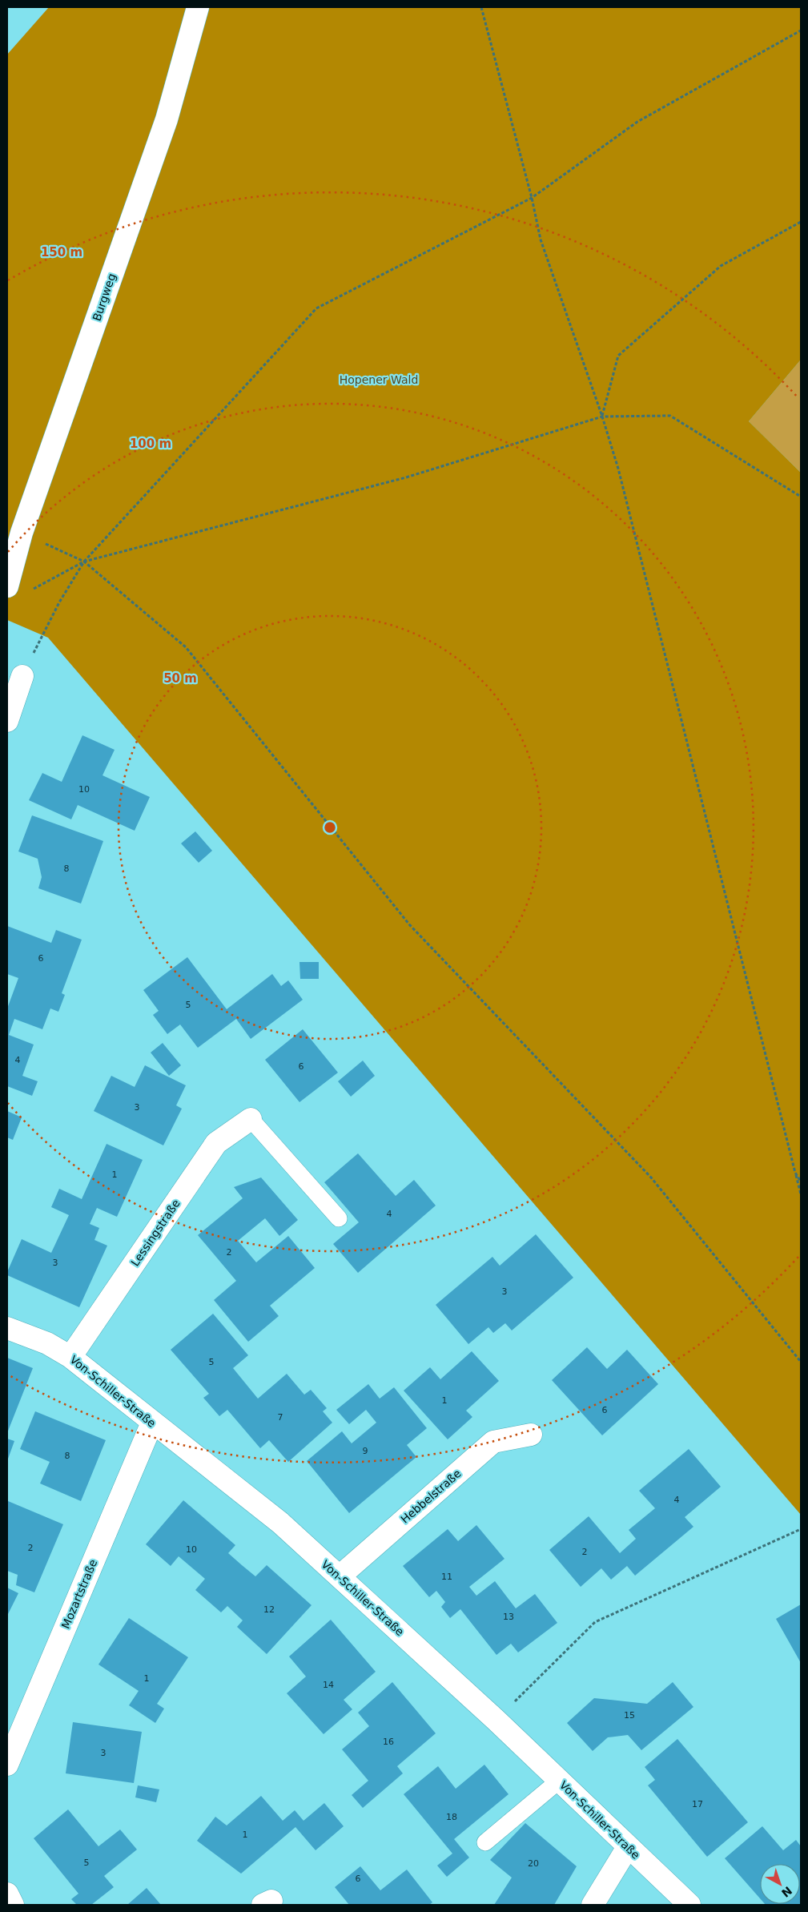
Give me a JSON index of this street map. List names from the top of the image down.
{
  "streets": {
    "street": [
      "Burgweg",
      "Lessingstraße",
      "Von-Schiller-Straße",
      "Hebbelstraße",
      "Mozartstraße"
    ]
  },
  "crossings": [
    ["Lessingstraße", "Von-Schiller-Straße"],
    ["Von-Schiller-Straße", "Hebbelstraße"],
    ["Von-Schiller-Straße", "Mozartstraße"]
  ],
  "parks": ["Hopener Wald"],
  "house_numbers": [
    "10",
    "8",
    "6",
    "5",
    "4",
    "6",
    "3",
    "1",
    "4",
    "2",
    "3",
    "3",
    "5",
    "1",
    "6",
    "7",
    "9",
    "8",
    "4",
    "2",
    "10",
    "2",
    "11",
    "12",
    "13",
    "1",
    "14",
    "15",
    "16",
    "3",
    "17",
    "18",
    "1",
    "5",
    "20",
    "6"
  ],
  "north": "bottom right",
  "rings": ["150 m", "100 m", "50 m"]
}
